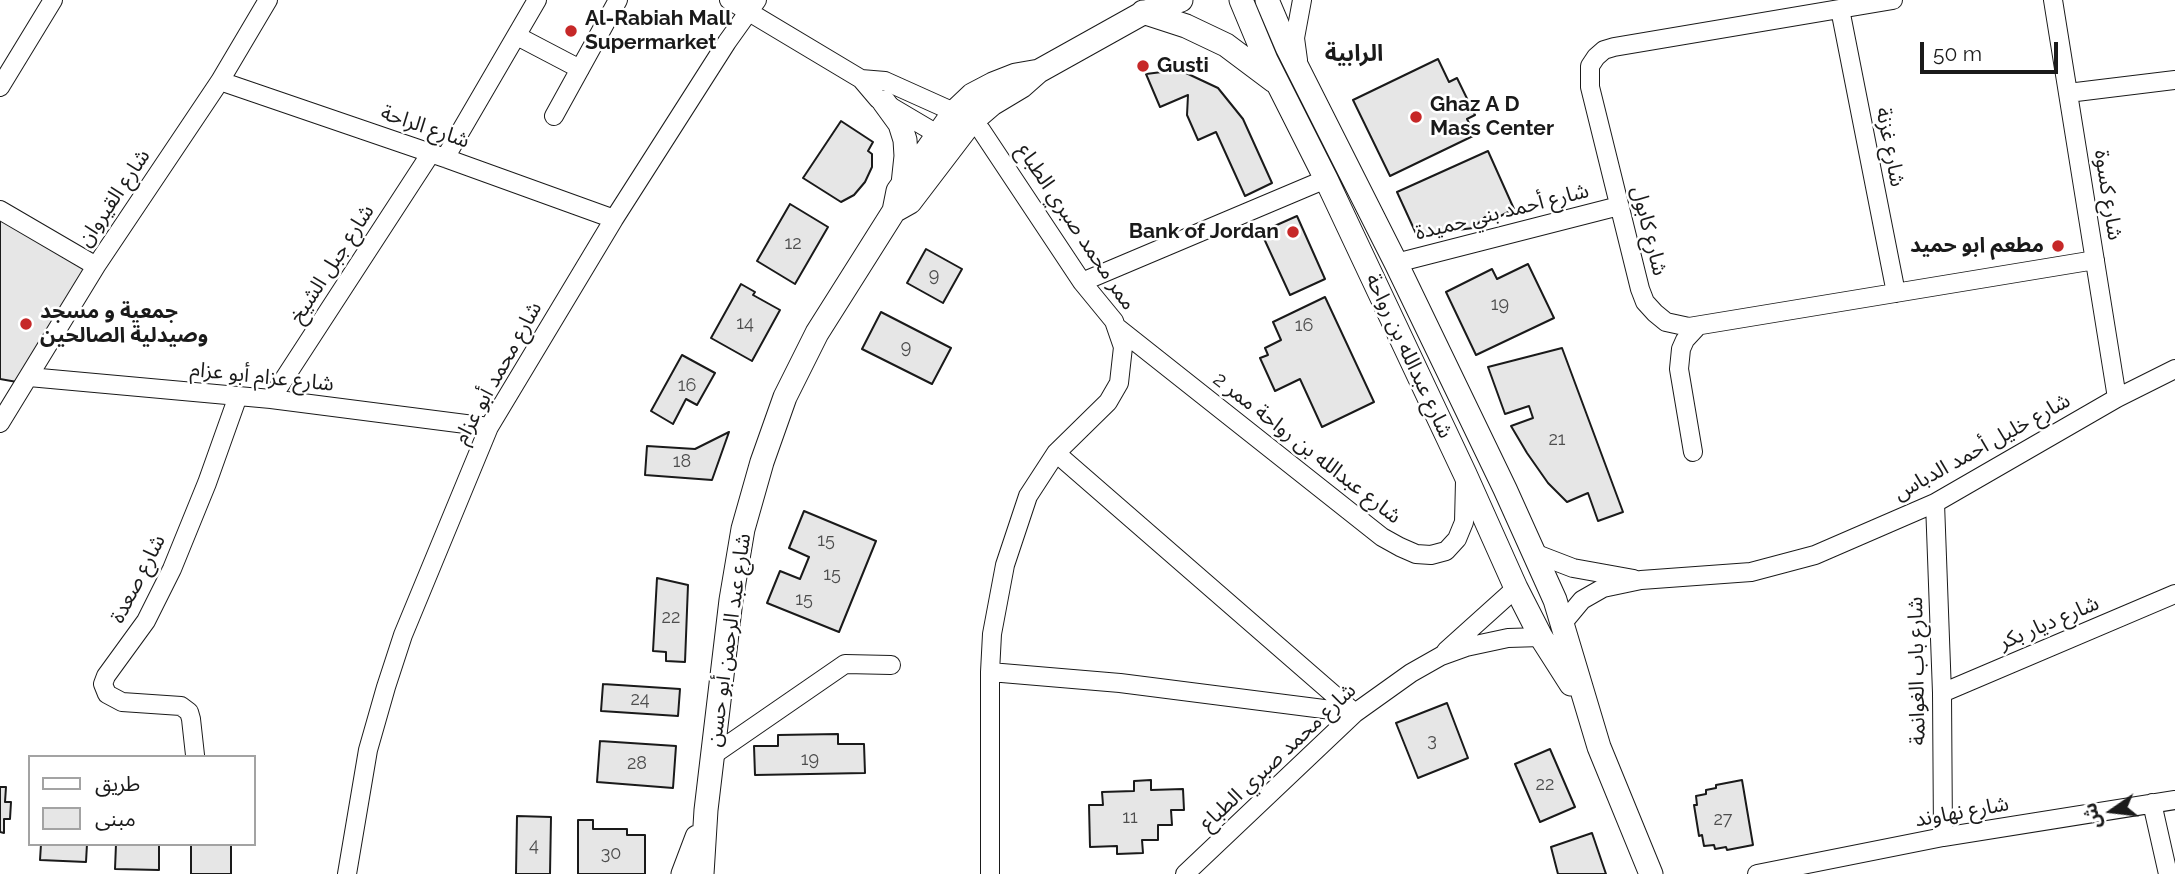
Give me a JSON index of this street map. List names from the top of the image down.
{
  "streets": {
    "street": [
      "شارع الراحة",
      "شارع غزنة",
      "شارع كسوة",
      "شارع القيروان",
      "شارع أحمد بني حميدة",
      "ممر محمد صبري الطباع",
      "شارع كابول",
      "شارع جبل الشيخ",
      "شارع عبدالله بن رواحة",
      "شارع محمد أبو عزام",
      "شارع عزام أبو عزام",
      "شارع خليل أحمد الدباس",
      "شارع عبدالله بن رواحة ممر 2",
      "شارع صعدة",
      "شارع ديار بكر",
      "شارع عبد الرحمن أبو حسن",
      "شارع باب الغوانمة",
      "شارع محمد صبري الطباع",
      "شارع نهاوند"
    ]
  },
  "crossings": [
    ["شارع الراحة", "شارع القيروان"],
    ["شارع الراحة", "شارع جبل الشيخ"],
    ["شارع الراحة", "شارع محمد أبو عزام"],
    ["شارع غزنة", "شارع كابول"],
    ["شارع كسوة", "شارع كابول"],
    ["شارع كسوة", "شارع خليل أحمد الدباس"],
    ["شارع القيروان", "شارع عزام أبو عزام"],
    ["شارع أحمد بني حميدة", "شارع كابول"],
    ["شارع أحمد بني حميدة", "شارع عبدالله بن رواحة"],
    ["ممر محمد صبري الطباع", "شارع عبدالله بن رواحة ممر 2"],
    ["ممر محمد صبري الطباع", "شارع عبد الرحمن أبو حسن"],
    ["شارع جبل الشيخ", "شارع عزام أبو عزام"],
    ["شارع عبدالله بن رواحة", "شارع خليل أحمد الدباس"],
    ["شارع عبدالله بن رواحة", "شارع عبدالله بن رواحة ممر 2"],
    ["شارع عبدالله بن رواحة", "شارع محمد صبري الطباع"],
    ["شارع محمد أبو عزام", "شارع عزام أبو عزام"],
    ["شارع عزام أبو عزام", "شارع صعدة"],
    ["شارع خليل أحمد الدباس", "شارع باب الغوانمة"],
    ["شارع ديار بكر", "شارع باب الغوانمة"],
    ["شارع باب الغوانمة", "شارع نهاوند"]
  ],
  "districts": ["الرابية"],
  "places": [
    "Al-Rabiah Mall Supermarket",
    "Gusti",
    "Ghaz A D Mass Center",
    "Bank of Jordan",
    "مطعم ابو حميد",
    "جمعية و مسجد وصيدلية الصالحين"
  ],
  "house_numbers": [
    "12",
    "9",
    "19",
    "14",
    "16",
    "9",
    "16",
    "21",
    "18",
    "15",
    "15",
    "15",
    "22",
    "24",
    "3",
    "19",
    "28",
    "22",
    "11",
    "27",
    "4",
    "30"
  ],
  "legend": ["طريق", "مبنى"],
  "scale_bar": "50 m",
  "north": "left"
}
